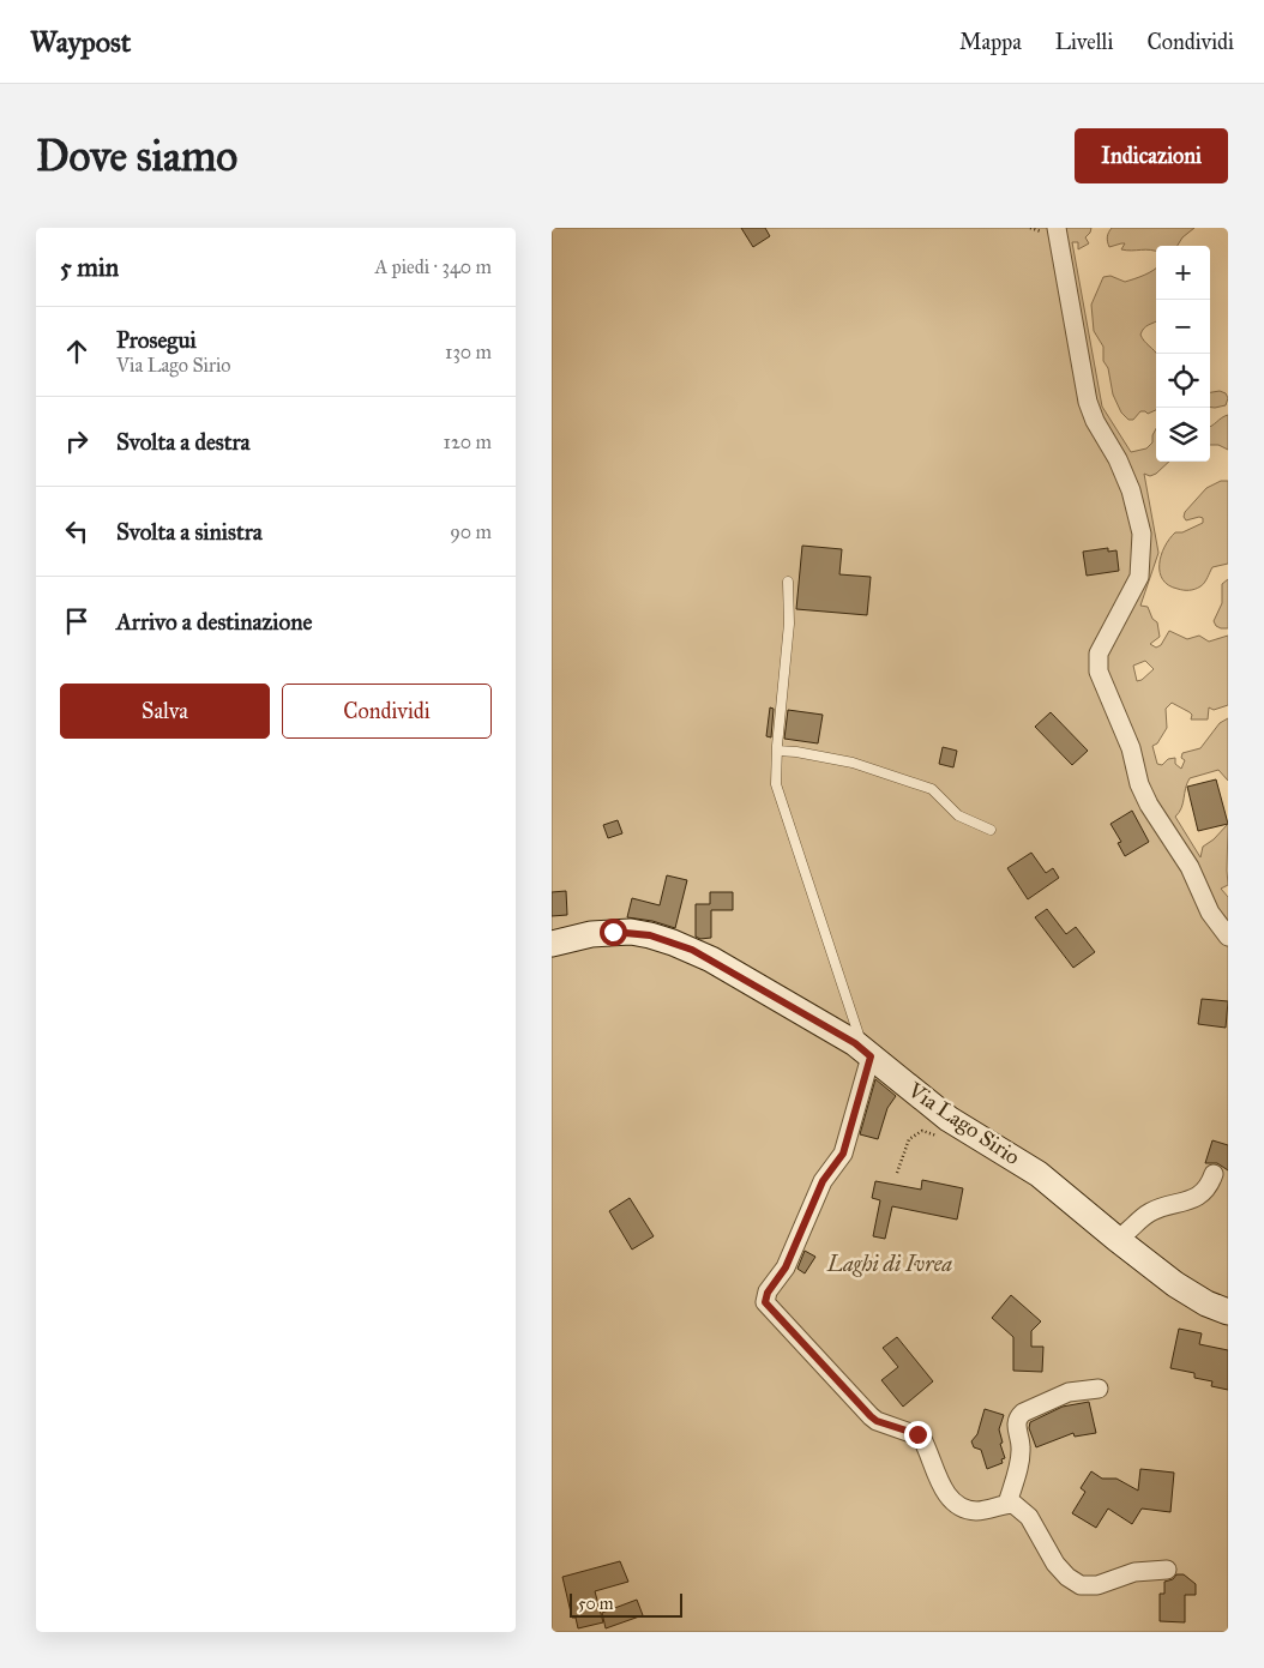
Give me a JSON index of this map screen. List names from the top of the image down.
{
  "streets": {
    "main road": ["Via Lago Sirio"]
  },
  "parks": ["Laghi di Ivrea"],
  "scale_bar": "50 m",
  "page": {
    "header": "Waypost",
    "nav": ["Mappa", "Livelli", "Condividi"],
    "buttons": [
      "Indicazioni",
      ["Salva", "Condividi"]
    ],
    "title": "Dove siamo",
    "heading": ["5 min", "A piedi · 340 m"],
    "map_buttons": ["+", "−"],
    "list": [
      ["Prosegui", "Via Lago Sirio", "130 m"],
      ["Svolta a destra", "120 m"],
      ["Svolta a sinistra", "90 m"],
      "Arrivo a destinazione"
    ],
    "scale": "50 m"
  }
}
